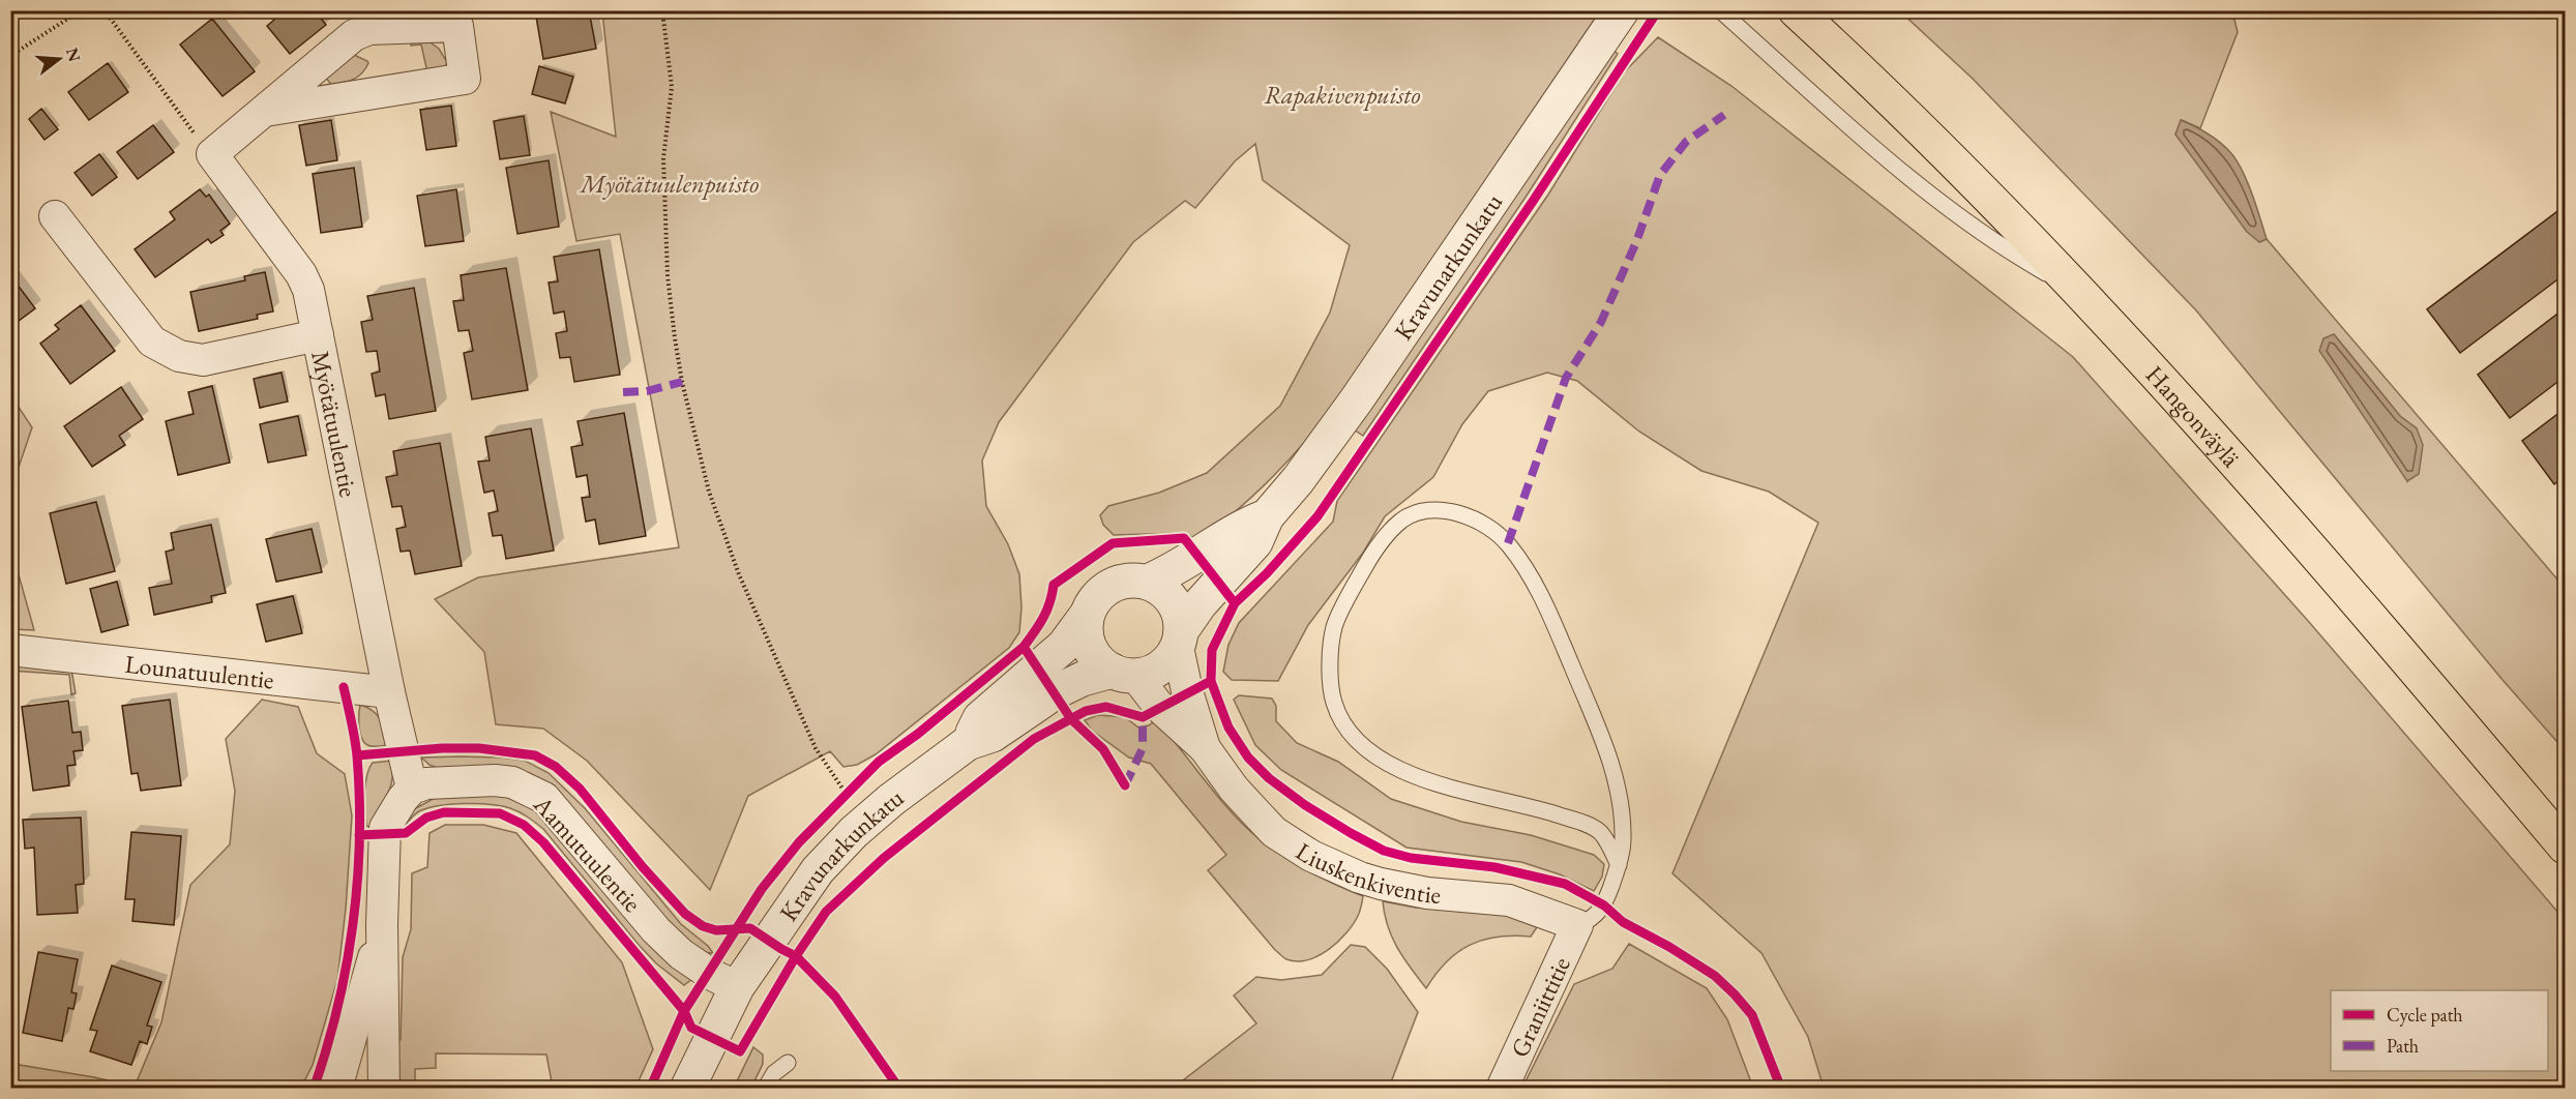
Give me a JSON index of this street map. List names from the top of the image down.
{
  "streets": {
    "highway": ["Hangonväylä"],
    "street": [
      "Kravunarkunkatu",
      "Myötätuulentie",
      "Lounatuulentie",
      "Aamutuulentie",
      "Liuskenkiventie",
      "Graniittitie"
    ]
  },
  "crossings": [
    ["Kravunarkunkatu", "Aamutuulentie"],
    ["Kravunarkunkatu", "Liuskenkiventie"],
    ["Myötätuulentie", "Lounatuulentie"],
    ["Myötätuulentie", "Aamutuulentie"],
    ["Liuskenkiventie", "Graniittitie"]
  ],
  "parks": ["Rapakivenpuisto", "Myötätuulenpuisto"],
  "legend": ["Cycle path", "Path"],
  "north": "right"
}
